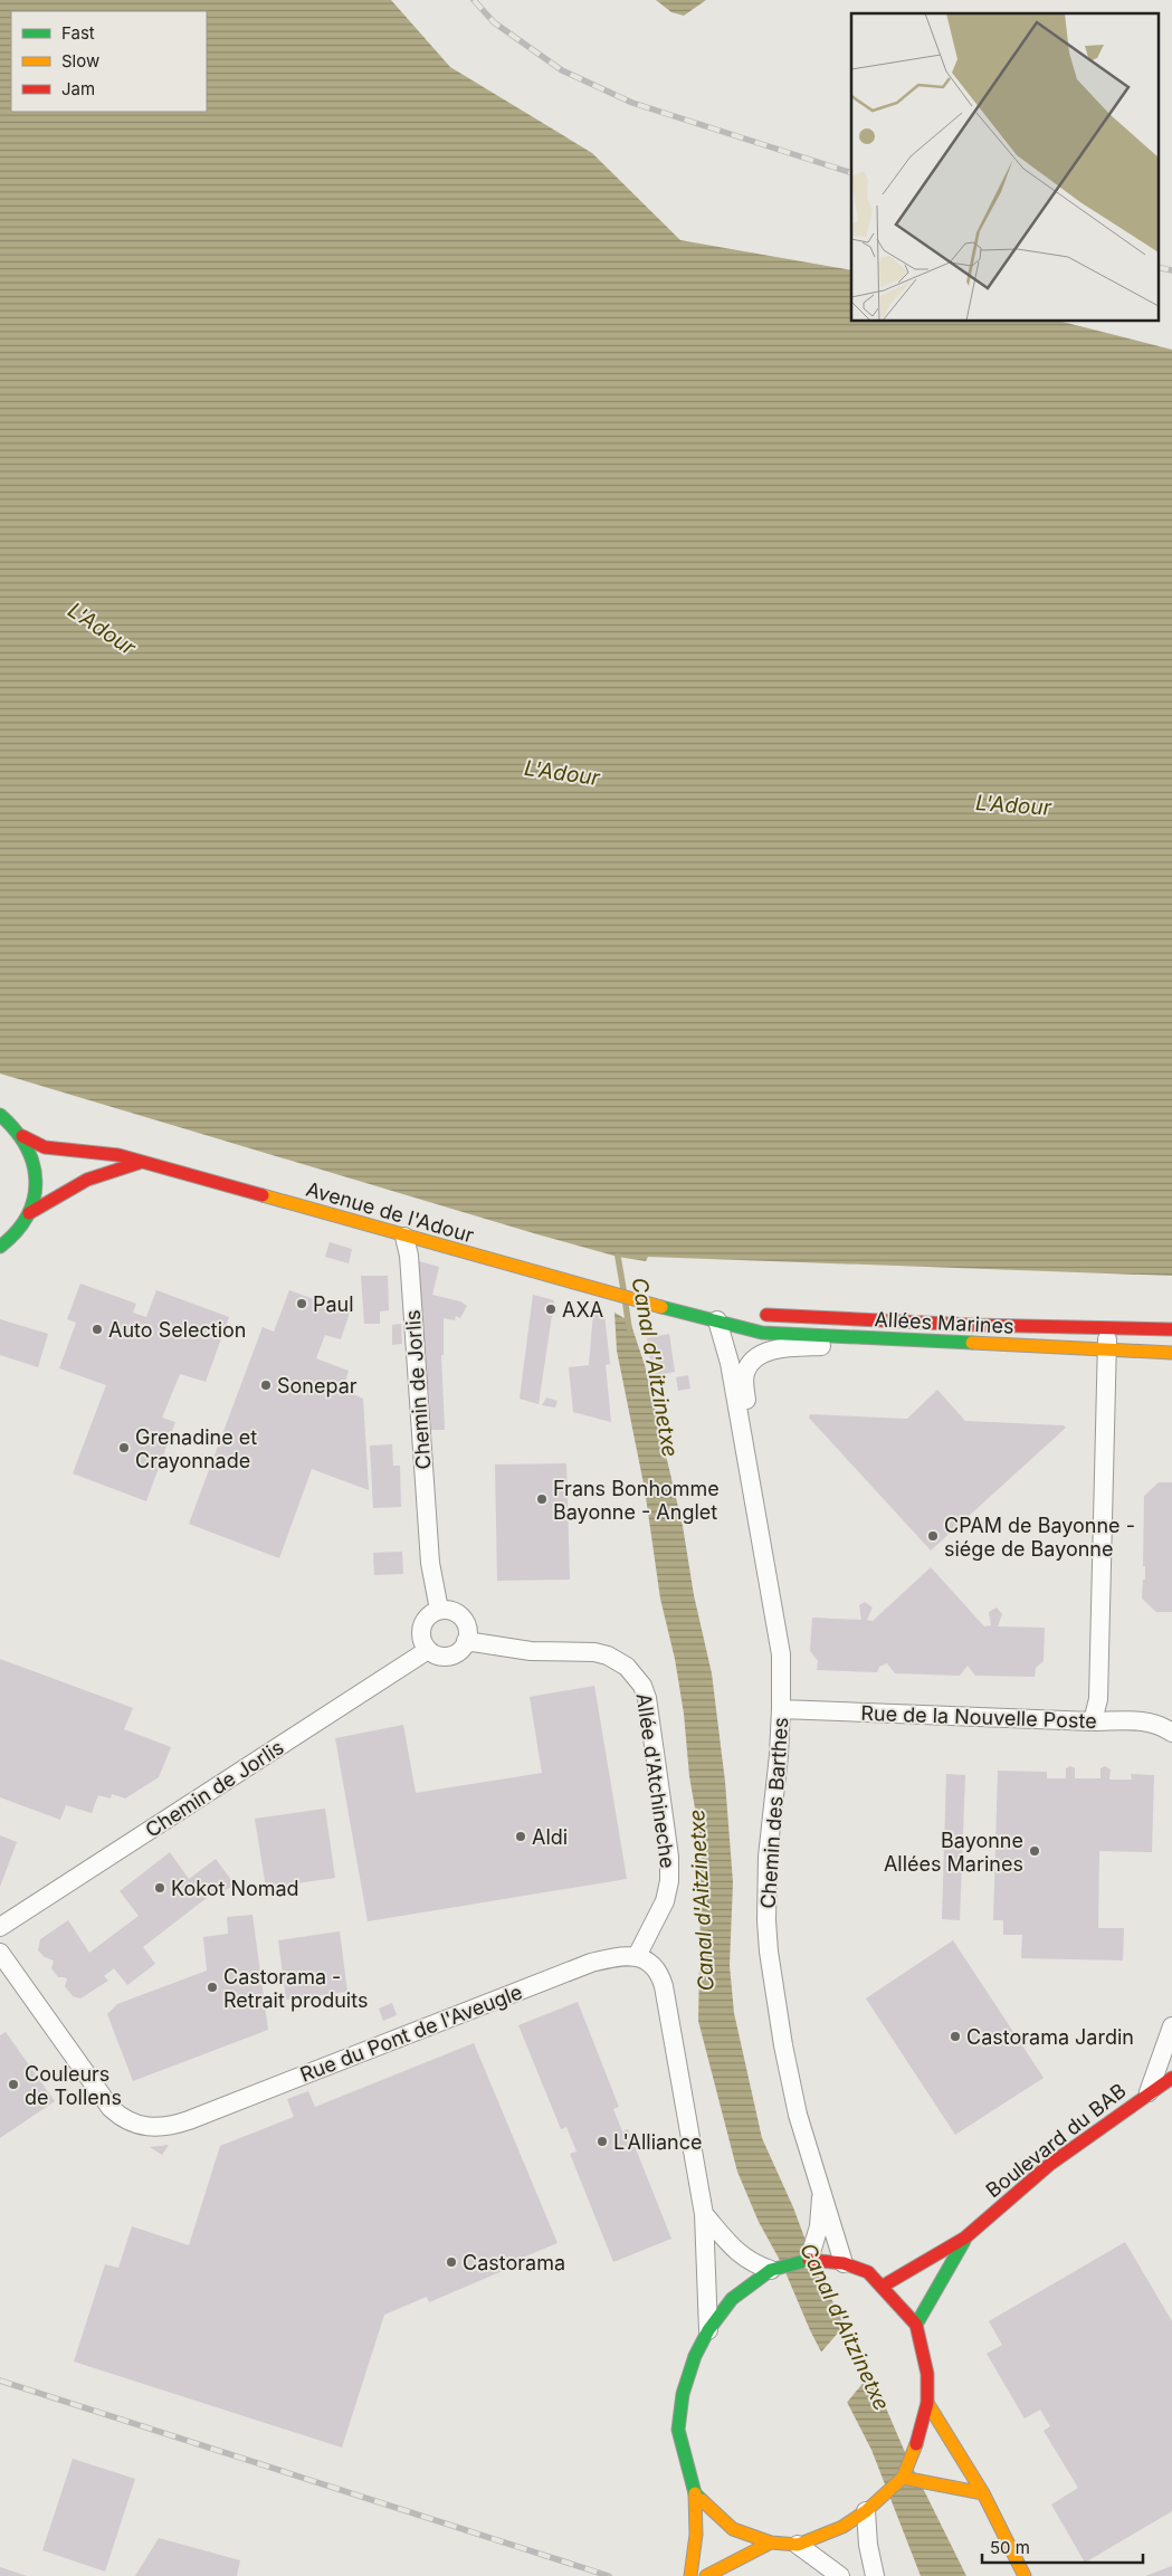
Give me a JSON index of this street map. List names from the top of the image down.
{
  "streets": {
    "main road": ["Avenue de l'Adour", "Allées Marines", "Boulevard du BAB"],
    "street": [
      "Chemin de Jorlis",
      "Rue de la Nouvelle Poste",
      "Allée d'Atchineche",
      "Chemin des Barthes",
      "Rue du Pont de l'Aveugle"
    ]
  },
  "crossings": [
    ["Avenue de l'Adour", "Allées Marines"],
    ["Avenue de l'Adour", "Chemin de Jorlis"],
    ["Allées Marines", "Chemin des Barthes"],
    ["Chemin de Jorlis", "Allée d'Atchineche"],
    ["Rue de la Nouvelle Poste", "Chemin des Barthes"],
    ["Allée d'Atchineche", "Rue du Pont de l'Aveugle"]
  ],
  "water": ["L'Adour", "Canal d'Aitzinetxe"],
  "places": [
    "Paul",
    "AXA",
    "Auto Selection",
    "Sonepar",
    "Grenadine et Crayonnade",
    "Frans Bonhomme Bayonne - Anglet",
    "CPAM de Bayonne - siége de Bayonne",
    "Aldi",
    "Bayonne Allées Marines",
    "Kokot Nomad",
    "Castorama - Retrait produits",
    "Castorama Jardin",
    "Couleurs de Tollens",
    "L'Alliance",
    "Castorama"
  ],
  "legend": ["Fast", "Slow", "Jam"],
  "scale_bar": "50 m"
}
